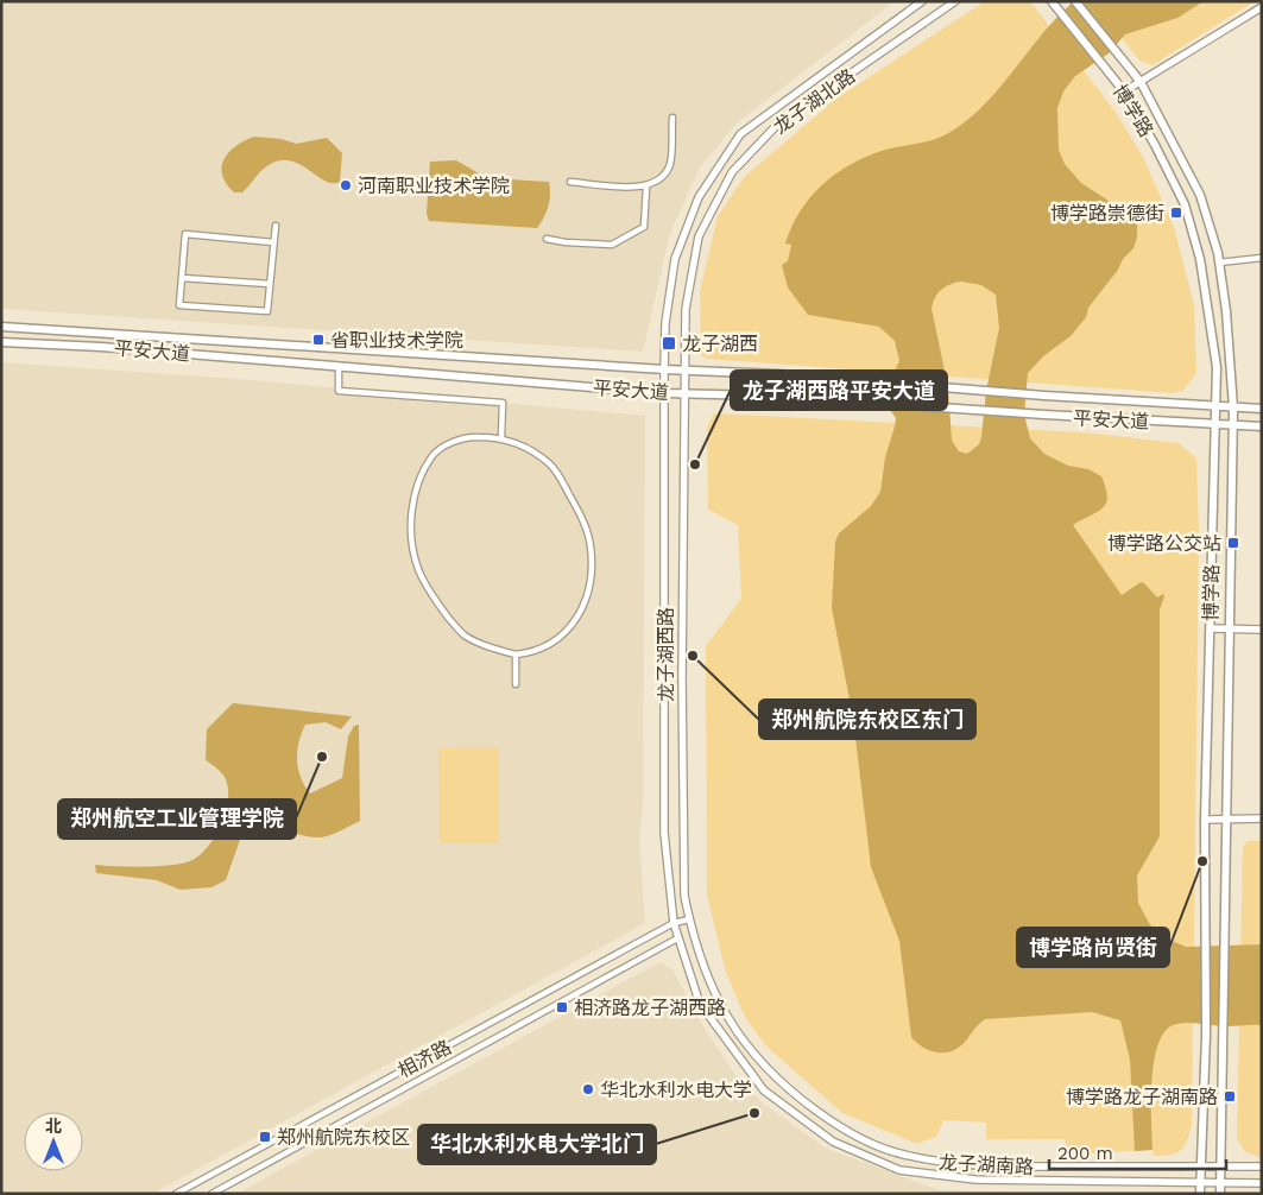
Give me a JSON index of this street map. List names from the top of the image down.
{
  "streets": {
    "main road": ["博学路", "平安大道"],
    "street": [
      "龙子湖北路",
      "龙子湖西路",
      "相济路",
      "龙子湖南路"
    ]
  },
  "crossings": [
    ["龙子湖北路", "平安大道"],
    ["龙子湖北路", "龙子湖西路"],
    ["博学路", "平安大道"],
    ["博学路", "龙子湖南路"],
    ["平安大道", "龙子湖西路"],
    ["龙子湖西路", "相济路"],
    ["龙子湖西路", "龙子湖南路"],
    ["相济路", "龙子湖南路"]
  ],
  "places": {
    "other": [
      "河南职业技术学院",
      "龙子湖西路平安大道",
      "郑州航院东校区东门",
      "郑州航空工业管理学院",
      "博学路尚贤街",
      "华北水利水电大学",
      "华北水利水电大学北门"
    ],
    "transit": [
      "博学路崇德街",
      "省职业技术学院",
      "龙子湖西",
      "博学路公交站",
      "相济路龙子湖西路",
      "博学路龙子湖南路",
      "郑州航院东校区"
    ]
  },
  "scale_bar": "200 m",
  "north": "top"
}
